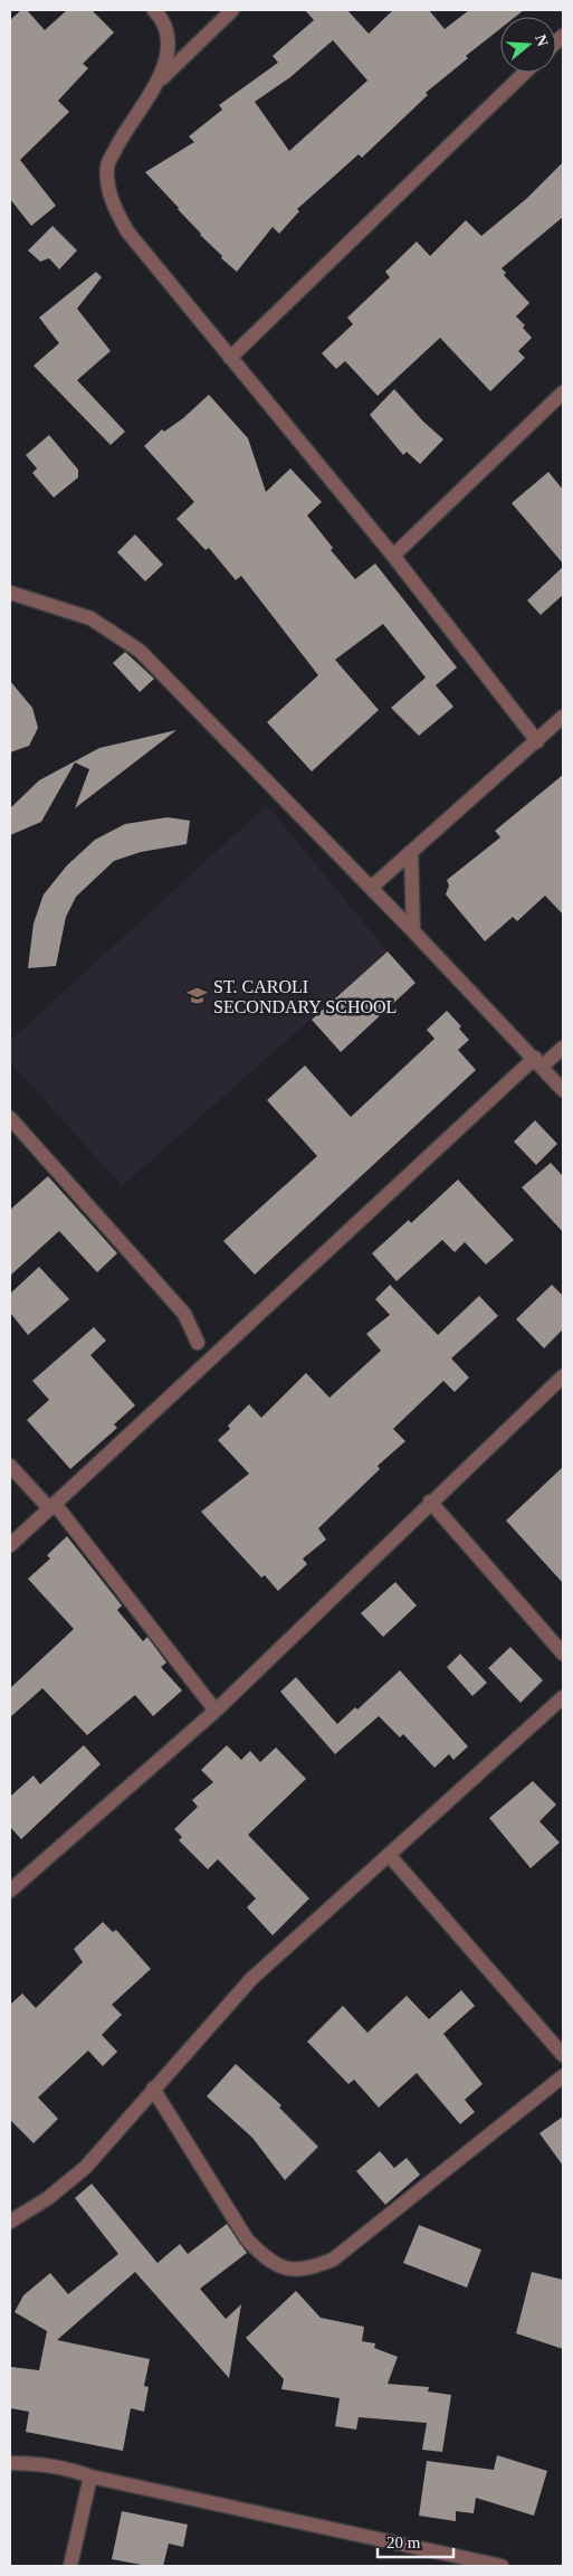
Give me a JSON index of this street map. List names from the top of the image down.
{
  "places": {
    "school or university": ["ST. CAROLI SECONDARY SCHOOL"]
  },
  "scale_bar": "20 m",
  "north": "right"
}
